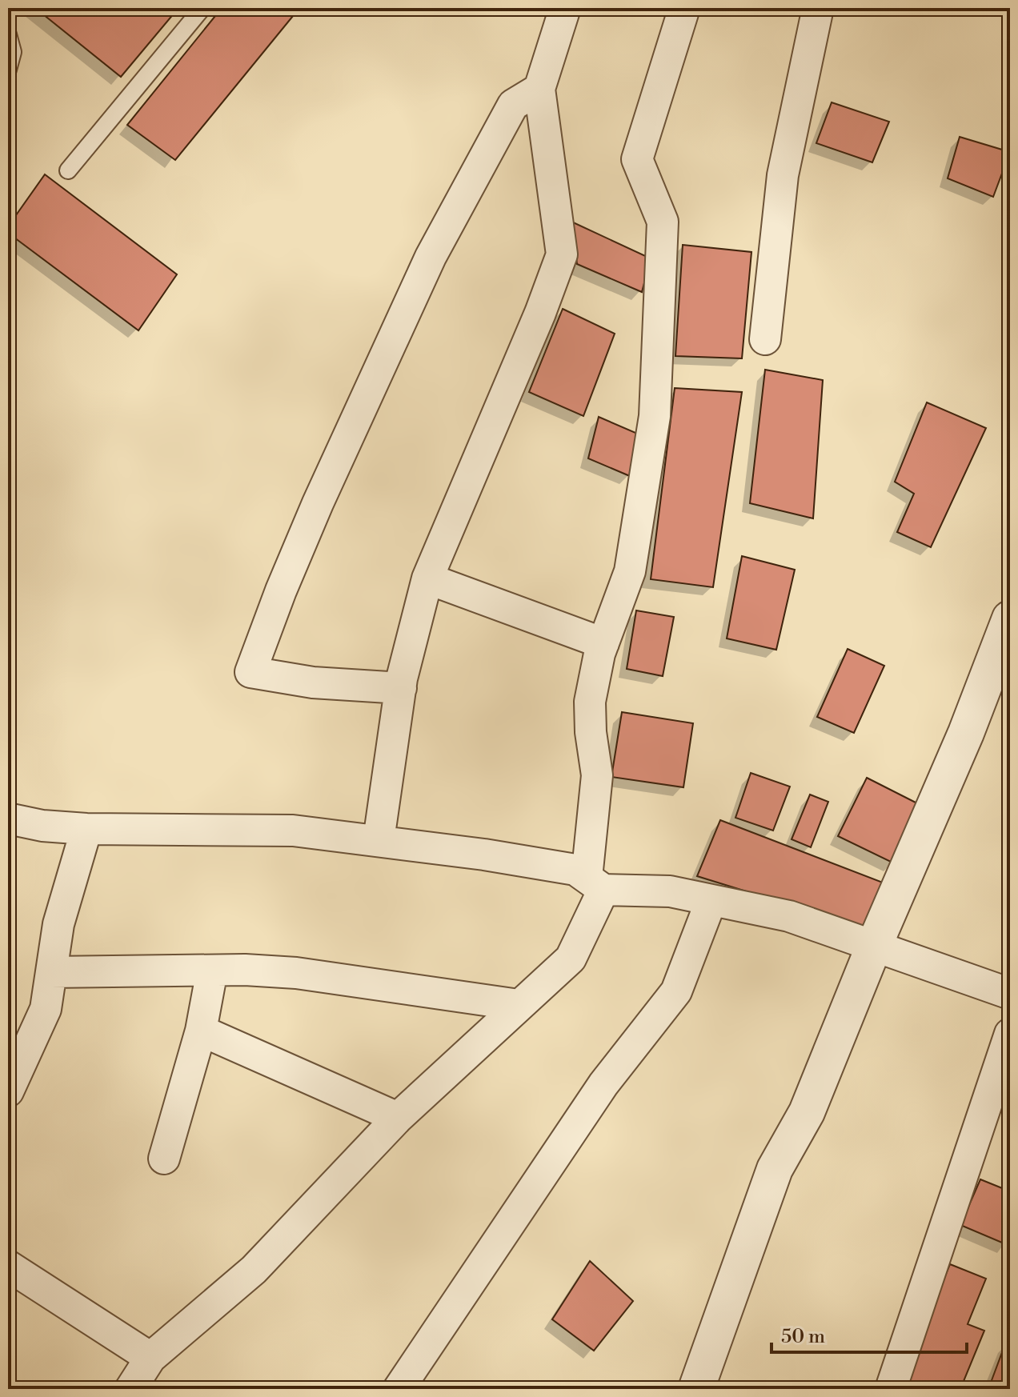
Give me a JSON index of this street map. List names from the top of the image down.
{
  "scale_bar": "50 m"
}
